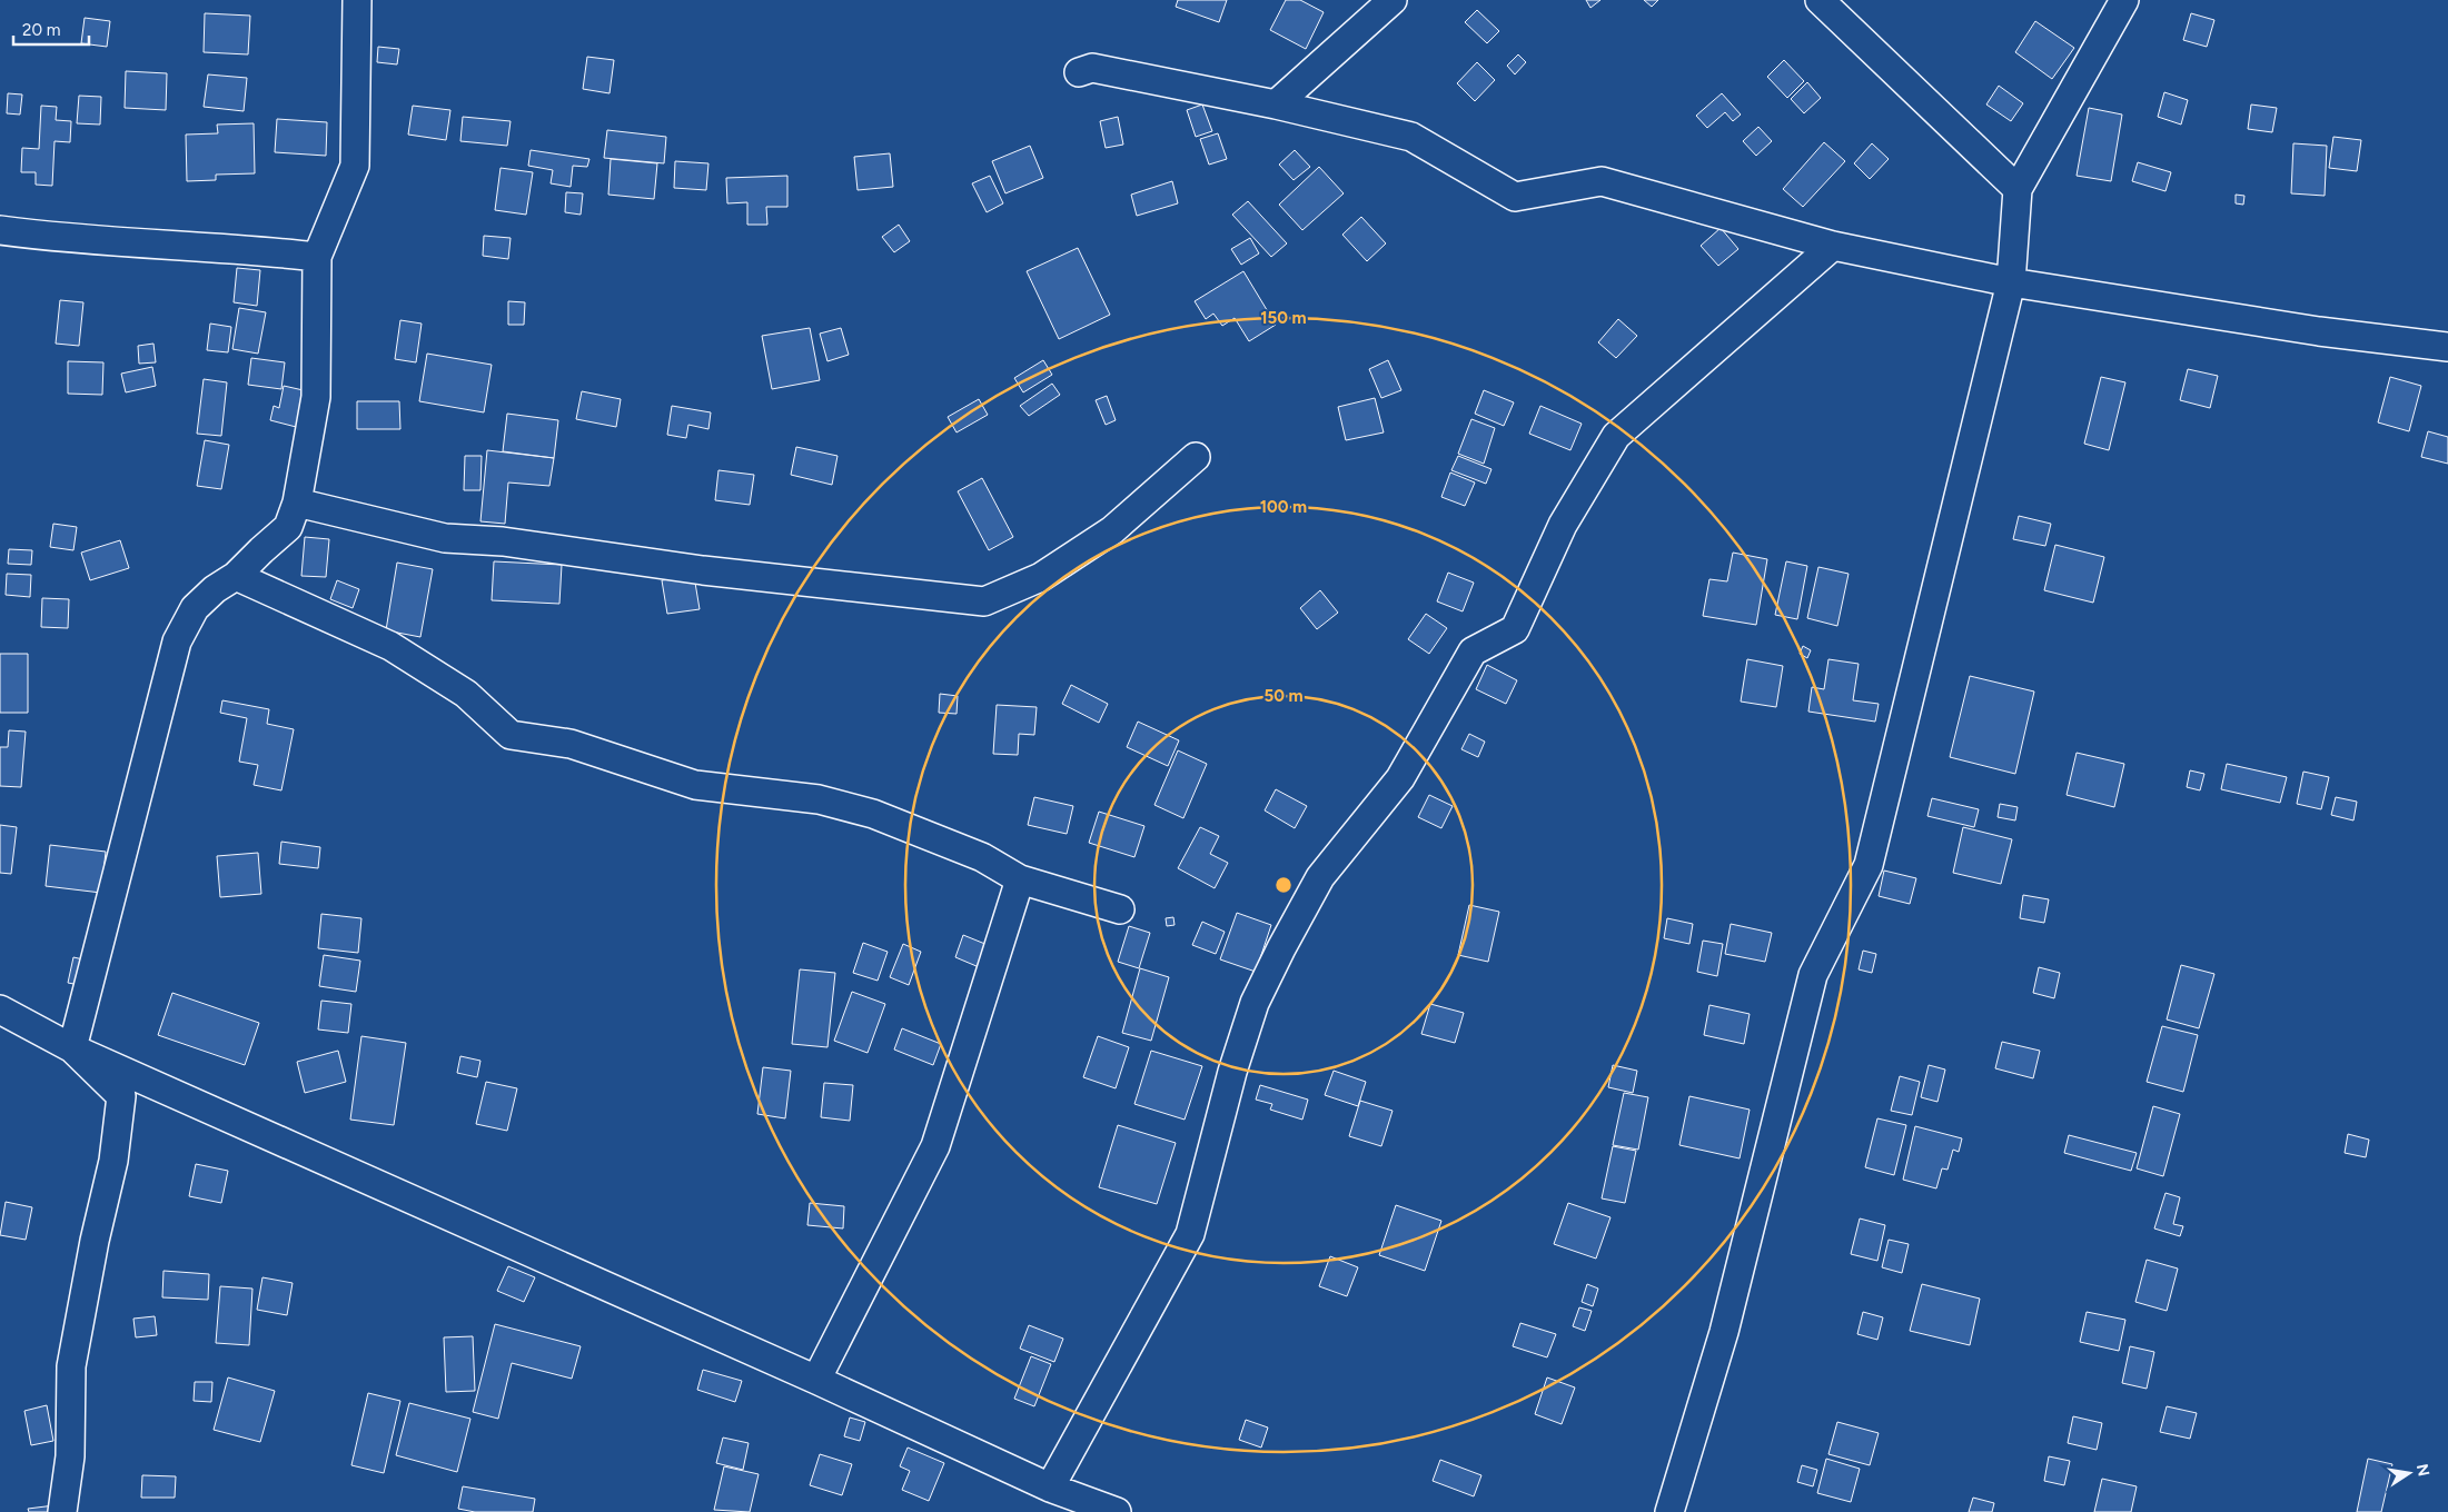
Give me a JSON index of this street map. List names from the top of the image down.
{
  "scale_bar": "20 m",
  "north": "right",
  "rings": ["150 m", "100 m", "50 m"]
}
